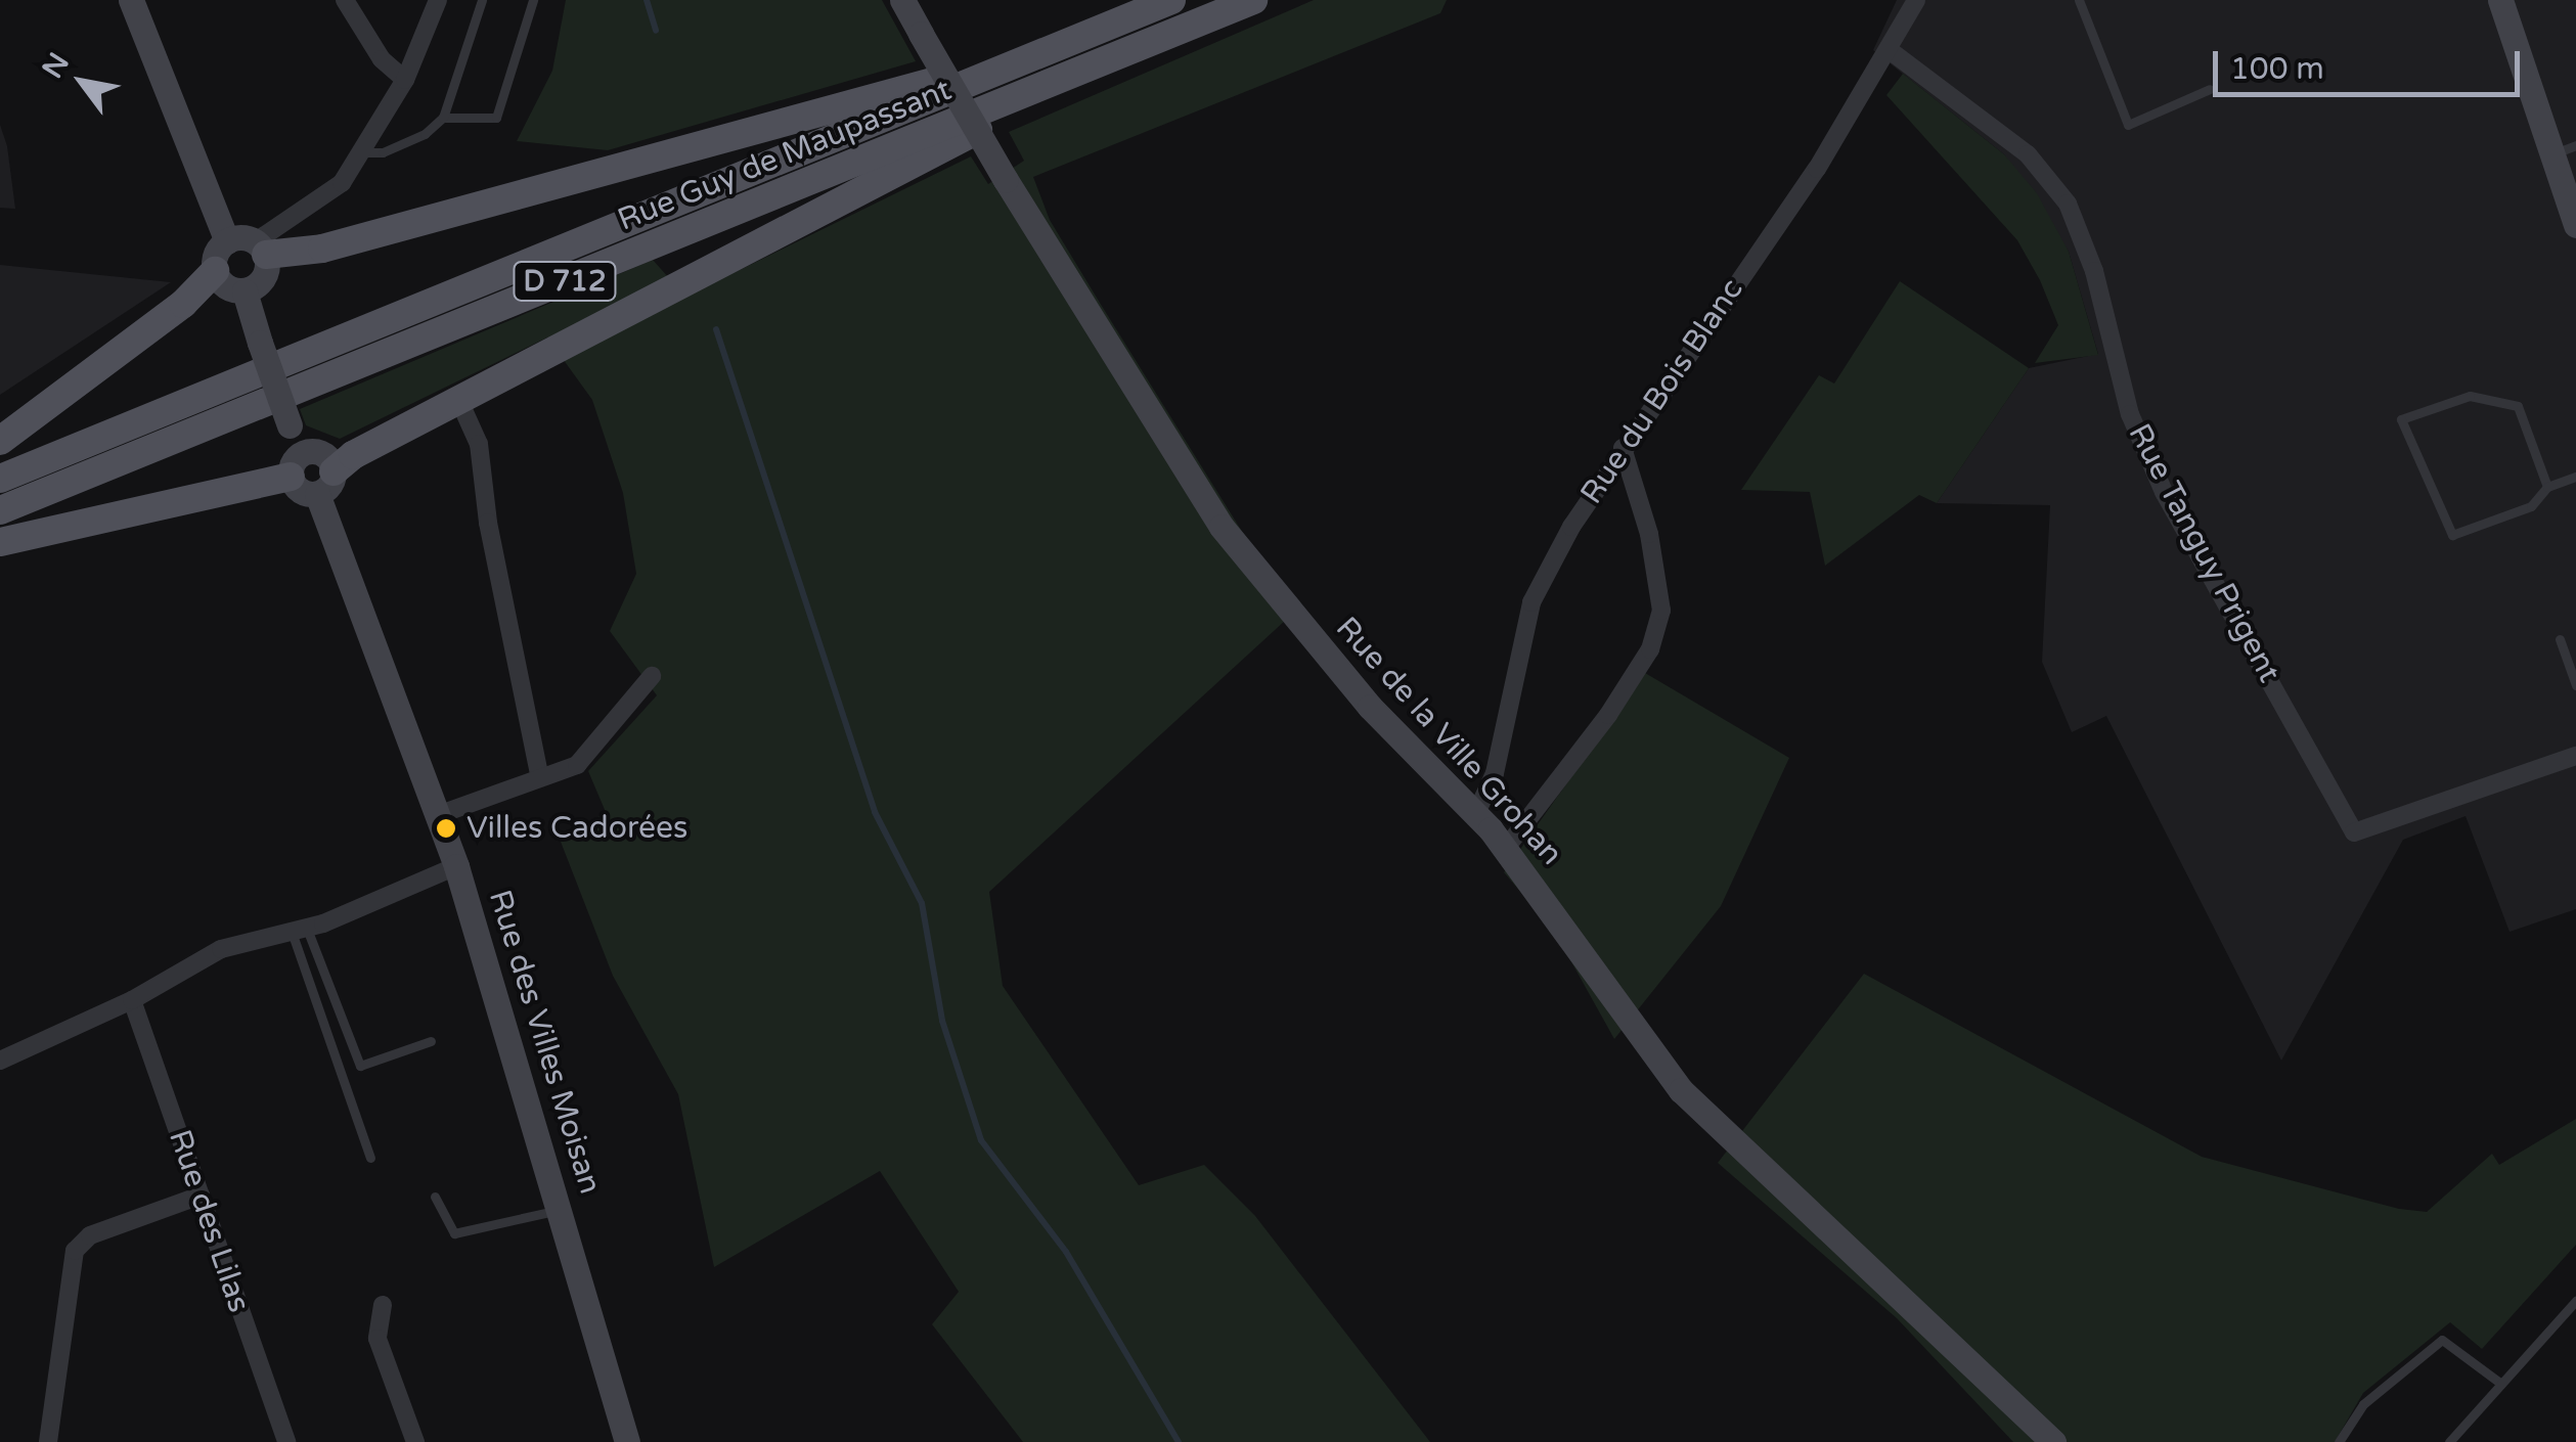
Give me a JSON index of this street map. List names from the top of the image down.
{
  "streets": {
    "main road": ["Rue Guy de Maupassant", "D 712"],
    "street": [
      "Rue du Bois Blanc",
      "Rue Tanguy Prigent",
      "Rue de la Ville Grohan",
      "Rue des Villes Moisan",
      "Rue des Lilas"
    ]
  },
  "crossings": [
    ["Rue du Bois Blanc", "Rue Tanguy Prigent"],
    ["Rue du Bois Blanc", "Rue de la Ville Grohan"]
  ],
  "places": ["Villes Cadorées"],
  "scale_bar": "100 m",
  "north": "top left"
}
